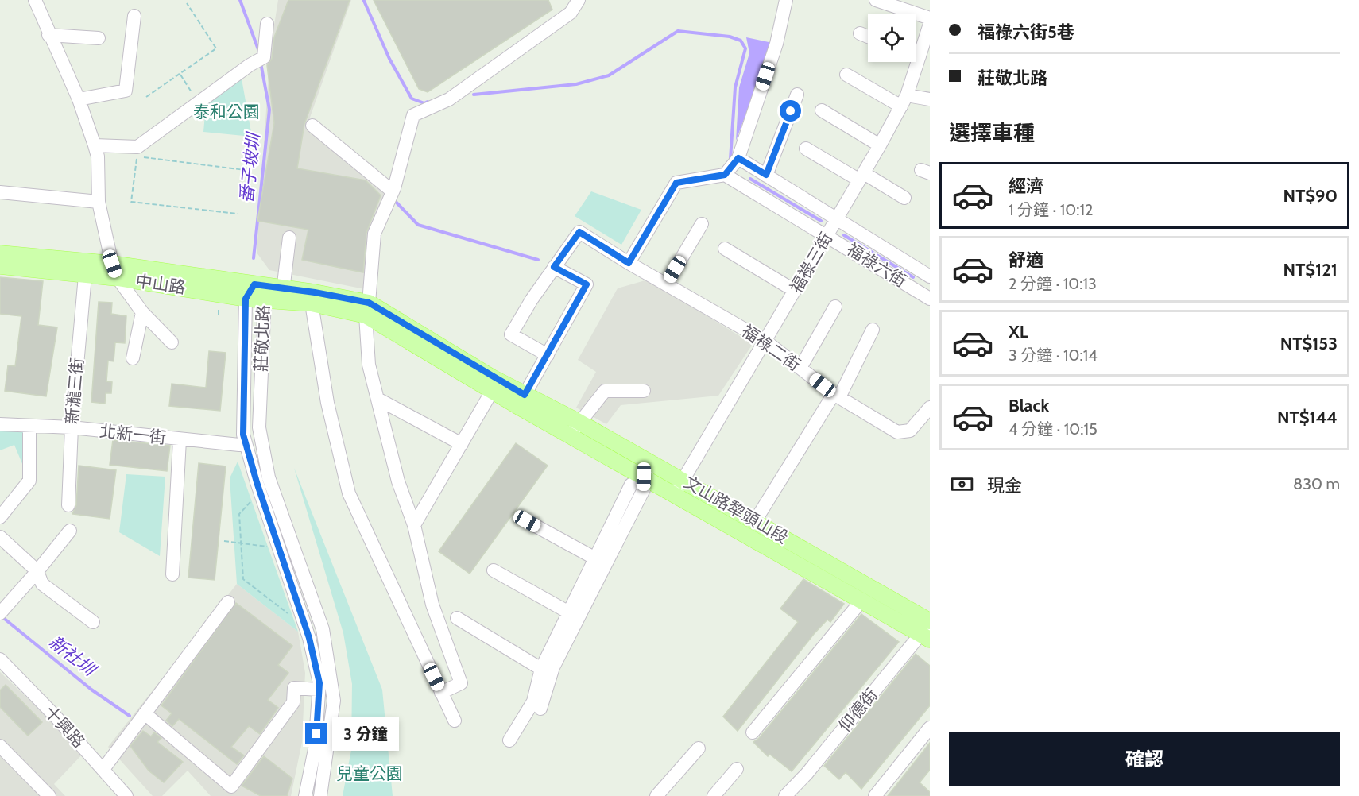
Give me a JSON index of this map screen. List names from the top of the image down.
{
  "streets": {
    "main road": ["中山路", "文山路犂頭山段"],
    "street": [
      "福祿三街",
      "福祿六街",
      "莊敬北路",
      "福祿二街",
      "新瀧三街",
      "北新一街",
      "仰德街",
      "十興路"
    ]
  },
  "crossings": [
    ["福祿三街", "福祿六街"],
    ["福祿三街", "福祿二街"],
    ["福祿三街", "文山路犂頭山段"],
    ["中山路", "莊敬北路"],
    ["中山路", "新瀧三街"],
    ["中山路", "文山路犂頭山段"],
    ["莊敬北路", "文山路犂頭山段"],
    ["新瀧三街", "北新一街"],
    ["文山路犂頭山段", "仰德街"]
  ],
  "water": ["番子坡圳", "新社圳"],
  "parks": ["泰和公園", "兒童公園"],
  "page": {
    "banner": ["福祿六街5巷", "莊敬北路"],
    "heading": "選擇車種",
    "list": [
      {
        "name": "經濟",
        "note": "1 分鐘 · 10:12",
        "value": "NT$90"
      },
      {
        "name": "舒適",
        "note": "2 分鐘 · 10:13",
        "value": "NT$121"
      },
      {
        "name": "XL",
        "note": "3 分鐘 · 10:14",
        "value": "NT$153"
      },
      {
        "name": "Black",
        "note": "4 分鐘 · 10:15",
        "value": "NT$144"
      }
    ],
    "pay": ["現金", "830 m"],
    "bubble": "3 分鐘",
    "buttons": "確認"
  }
}
